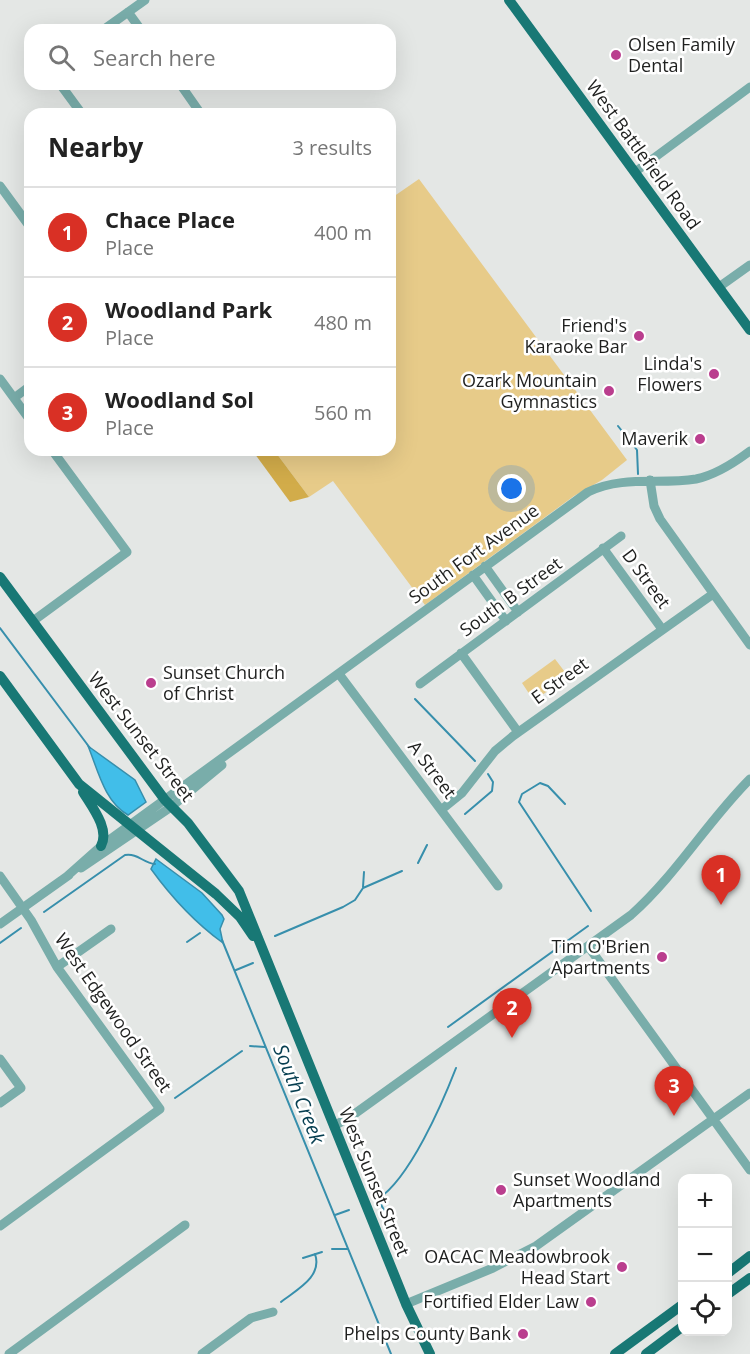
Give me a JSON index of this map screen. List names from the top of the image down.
{
  "streets": {
    "main road": ["West Battlefield Road", "West Sunset Street"],
    "street": [
      "South Fort Avenue",
      "D Street",
      "South B Street",
      "E Street",
      "A Street",
      "West Edgewood Street"
    ]
  },
  "crossings": [
    ["South Fort Avenue", "West Sunset Street"],
    ["South Fort Avenue", "A Street"],
    ["South Fort Avenue", "West Edgewood Street"],
    ["D Street", "South B Street"],
    ["D Street", "E Street"],
    ["E Street", "A Street"]
  ],
  "water": ["South Creek"],
  "places": [
    "Olsen Family Dental",
    "Friend's Karaoke Bar",
    "Linda's Flowers",
    "Ozark Mountain Gymnastics",
    "Maverik",
    "Sunset Church of Christ",
    "Tim O'Brien Apartments",
    "Sunset Woodland Apartments",
    "OACAC Meadowbrook Head Start",
    "Fortified Elder Law",
    "Phelps County Bank"
  ],
  "page": {
    "search": "Search here",
    "heading": ["Nearby", "3 results"],
    "list": [
      {
        "mark": "1",
        "name": "Chace Place",
        "note": "Place",
        "value": "400 m"
      },
      {
        "mark": "2",
        "name": "Woodland Park",
        "note": "Place",
        "value": "480 m"
      },
      {
        "mark": "3",
        "name": "Woodland Sol",
        "note": "Place",
        "value": "560 m"
      }
    ],
    "pins": ["1", "2", "3"],
    "map_buttons": ["+", "−"]
  }
}
